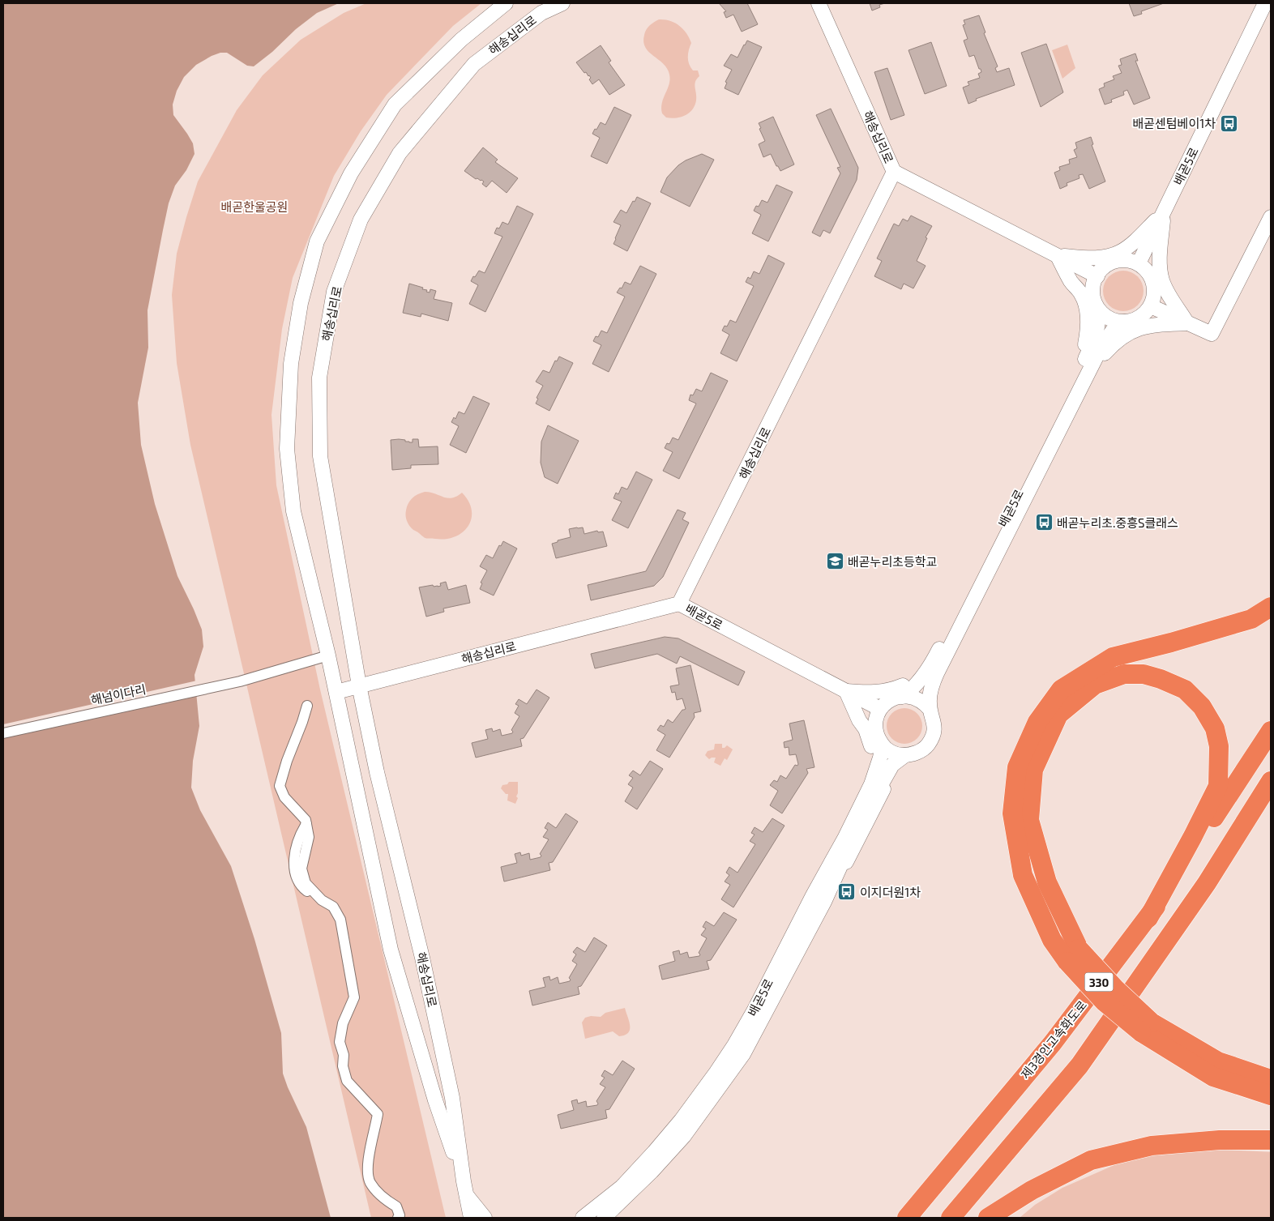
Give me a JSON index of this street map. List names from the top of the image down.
{
  "streets": {
    "highway": ["330", "제3경인고속화도로"],
    "street": ["해송십리로", "배곧5로", "해넘이다리"]
  },
  "crossings": [
    ["해송십리로", "배곧5로"],
    ["해송십리로", "해넘이다리"]
  ],
  "parks": ["배곧한울공원"],
  "places": {
    "bus stop": ["배곧센텀베이1차", "배곧누리초.중흥S클래스", "이지더원1차"],
    "school or university": ["배곧누리초등학교"]
  }
}
